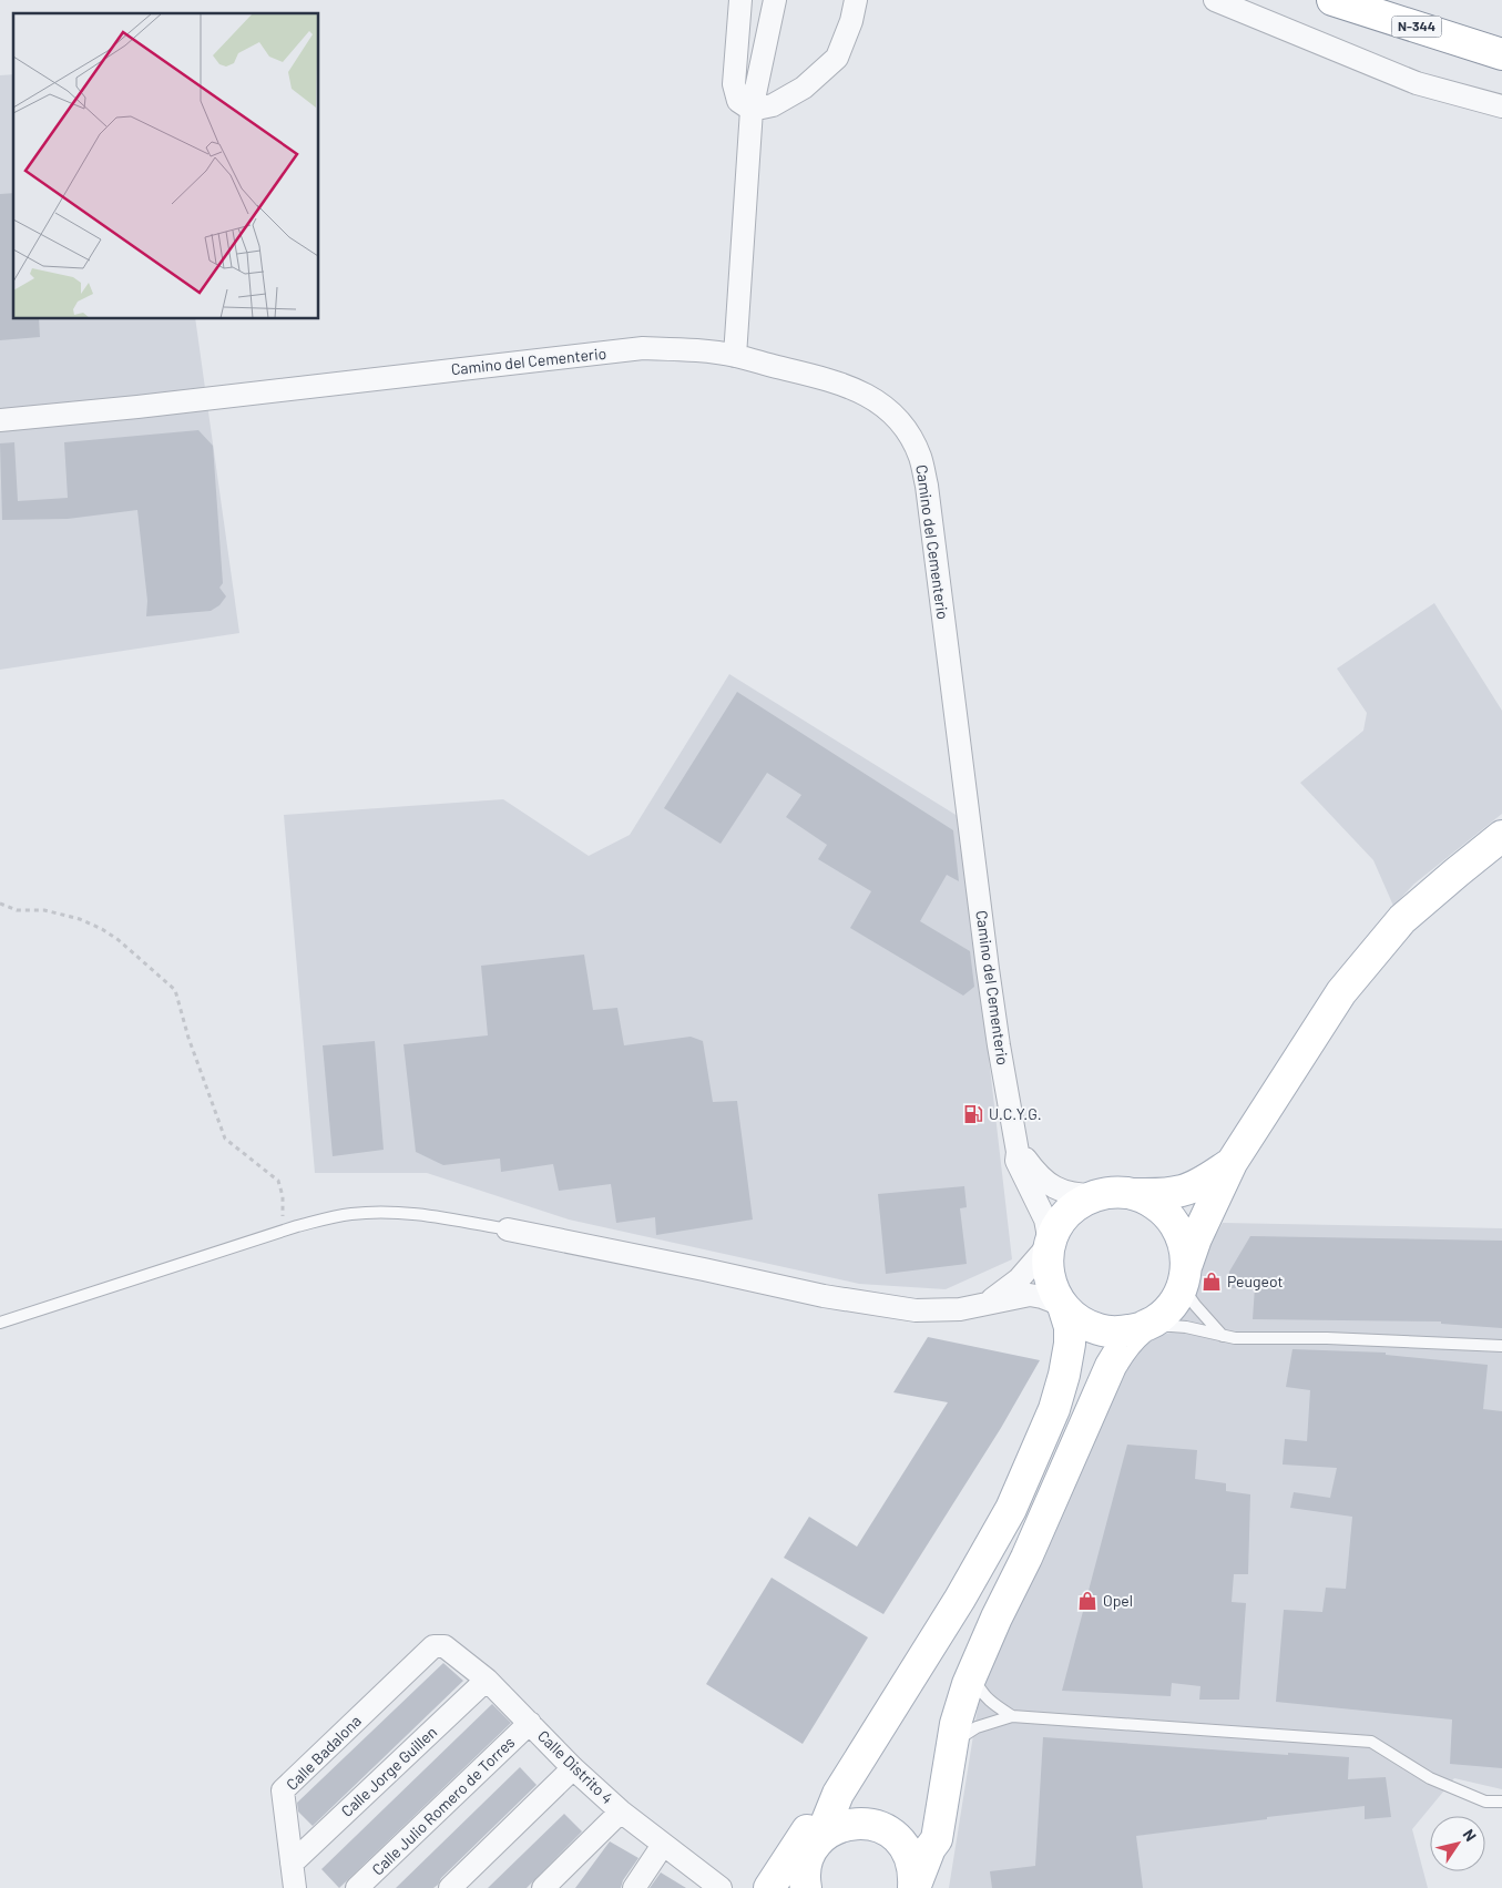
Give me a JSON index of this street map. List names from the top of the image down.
{
  "streets": {
    "main road": ["N-344"],
    "street": [
      "Camino del Cementerio",
      "Calle Badalona",
      "Calle Distrito 4",
      "Calle Jorge Guillen",
      "Calle Julio Romero de Torres"
    ]
  },
  "crossings": [
    ["Calle Badalona", "Calle Distrito 4"],
    ["Calle Badalona", "Calle Jorge Guillen"],
    ["Calle Distrito 4", "Calle Jorge Guillen"],
    ["Calle Distrito 4", "Calle Julio Romero de Torres"]
  ],
  "places": {
    "fuel station": ["U.C.Y.G."],
    "shop": ["Peugeot", "Opel"]
  },
  "north": "top right"
}
